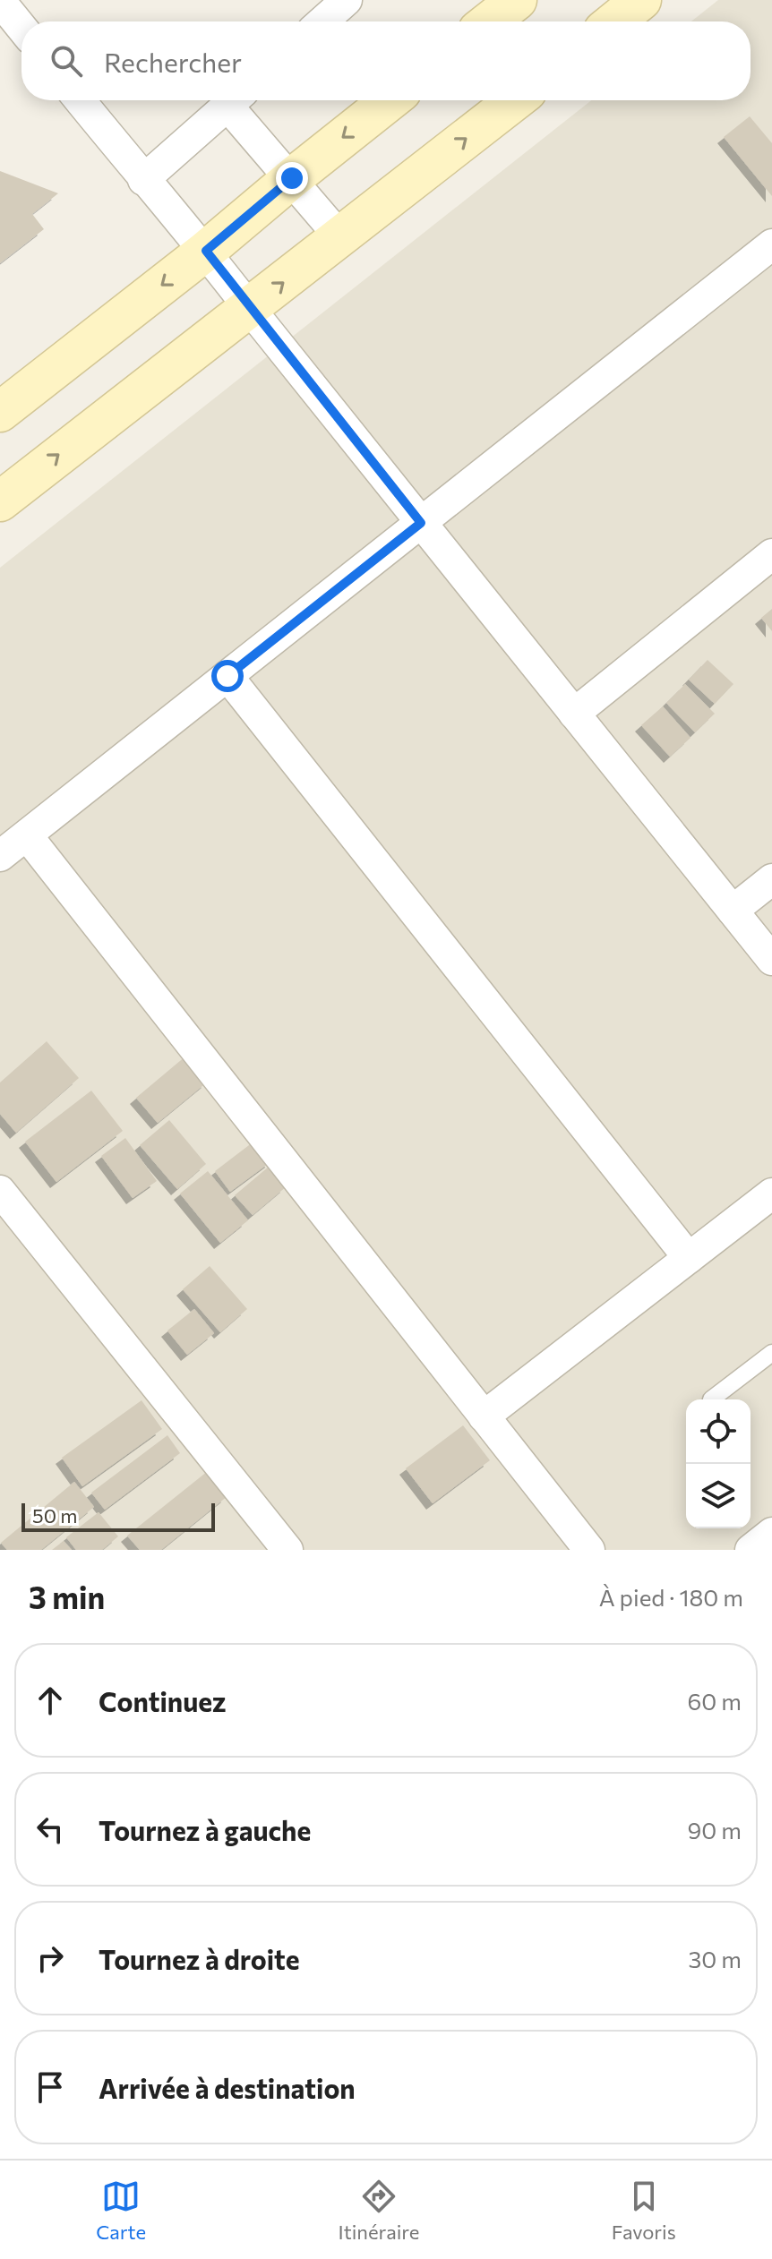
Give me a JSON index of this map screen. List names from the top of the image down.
{
  "scale_bar": "50 m",
  "page": {
    "search": "Rechercher",
    "scale": "50 m",
    "heading": ["3 min", "À pied · 180 m"],
    "list": [
      ["Continuez", "60 m"],
      ["Tournez à gauche", "90 m"],
      ["Tournez à droite", "30 m"],
      "Arrivée à destination"
    ],
    "nav": ["Carte", "Itinéraire", "Favoris"]
  }
}
